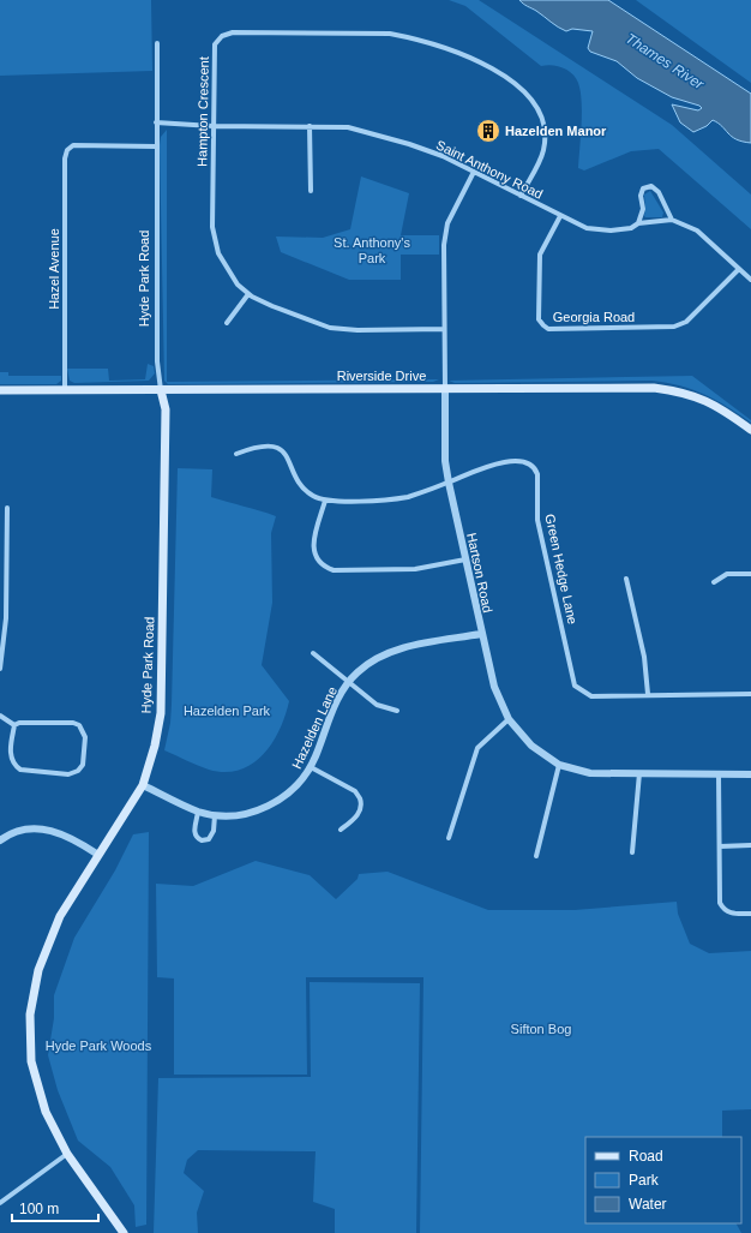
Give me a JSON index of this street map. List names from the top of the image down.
{
  "streets": {
    "main road": ["Hyde Park Road", "Riverside Drive"],
    "street": [
      "Hampton Crescent",
      "Saint Anthony Road",
      "Hazel Avenue",
      "Georgia Road",
      "Green Hedge Lane",
      "Hartson Road",
      "Hazelden Lane"
    ]
  },
  "crossings": [
    ["Hampton Crescent", "Saint Anthony Road"],
    ["Hampton Crescent", "Hartson Road"],
    ["Saint Anthony Road", "Hyde Park Road"],
    ["Saint Anthony Road", "Georgia Road"],
    ["Saint Anthony Road", "Hartson Road"],
    ["Hazel Avenue", "Hyde Park Road"],
    ["Hazel Avenue", "Riverside Drive"],
    ["Hyde Park Road", "Riverside Drive"],
    ["Hyde Park Road", "Hazelden Lane"],
    ["Riverside Drive", "Hartson Road"],
    ["Green Hedge Lane", "Hartson Road"],
    ["Hartson Road", "Hazelden Lane"]
  ],
  "water": ["Thames River"],
  "parks": [
    "St. Anthony's Park",
    "Hazelden Park",
    "Sifton Bog",
    "Hyde Park Woods"
  ],
  "places": {
    "building": ["Hazelden Manor"]
  },
  "legend": ["Road", "Park", "Water"],
  "scale_bar": "100 m"
}
